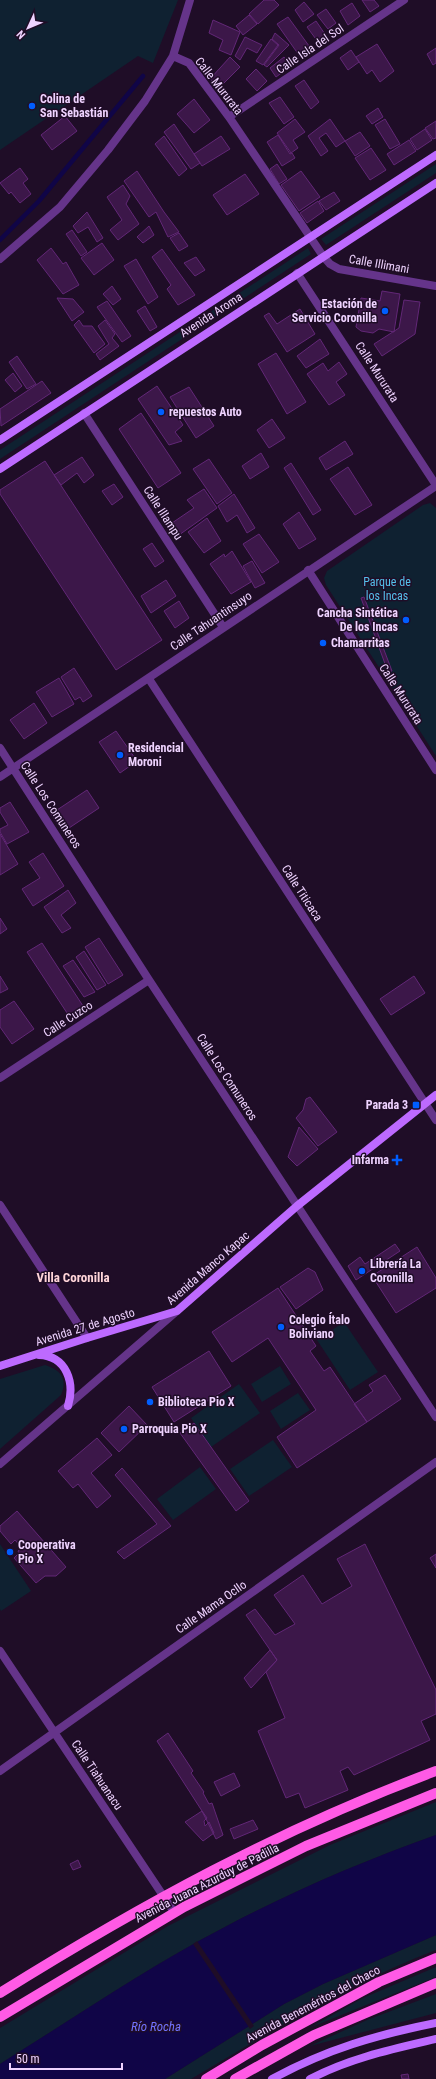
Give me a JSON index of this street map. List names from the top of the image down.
{
  "streets": {
    "main road": [
      "Avenida Aroma",
      "Avenida Manco Kapac",
      "Avenida 27 de Agosto",
      "Avenida Juana Azurduy de Padilla",
      "Avenida Beneméritos del Chaco"
    ],
    "street": [
      "Calle Isla del Sol",
      "Calle Mururata",
      "Calle Illimani",
      "Calle Illampu",
      "Calle Tahuantinsuyo",
      "Calle Los Comuneros",
      "Calle Titicaca",
      "Calle Cuzco",
      "Calle Mama Ocllo",
      "Calle Tiahuanacu"
    ]
  },
  "crossings": [
    ["Calle Isla del Sol", "Calle Mururata"],
    ["Calle Mururata", "Calle Illimani"],
    ["Calle Mururata", "Avenida Aroma"],
    ["Calle Mururata", "Calle Tahuantinsuyo"],
    ["Calle Illimani", "Avenida Aroma"],
    ["Avenida Aroma", "Calle Illampu"],
    ["Calle Illampu", "Calle Tahuantinsuyo"],
    ["Calle Tahuantinsuyo", "Calle Los Comuneros"],
    ["Calle Tahuantinsuyo", "Calle Titicaca"],
    ["Calle Los Comuneros", "Calle Cuzco"],
    ["Calle Los Comuneros", "Avenida Manco Kapac"],
    ["Calle Titicaca", "Avenida Manco Kapac"],
    ["Avenida Manco Kapac", "Avenida 27 de Agosto"],
    ["Calle Mama Ocllo", "Calle Tiahuanacu"],
    ["Calle Tiahuanacu", "Avenida Juana Azurduy de Padilla"]
  ],
  "districts": ["Villa Coronilla"],
  "water": ["Río Rocha"],
  "parks": ["Parque de los Incas"],
  "places": {
    "other": [
      "Colina de San Sebastián",
      "Estación de Servicio Coronilla",
      "repuestos Auto",
      "Cancha Sintética De los Incas",
      "Chamarritas",
      "Residencial Moroni",
      "Librería La Coronilla",
      "Colegio Ítalo Boliviano",
      "Biblioteca Pio X",
      "Parroquia Pio X",
      "Cooperativa Pio X"
    ],
    "transit": ["Parada 3"],
    "health": ["Infarma"]
  },
  "scale_bar": "50 m",
  "north": "bottom left"
}
